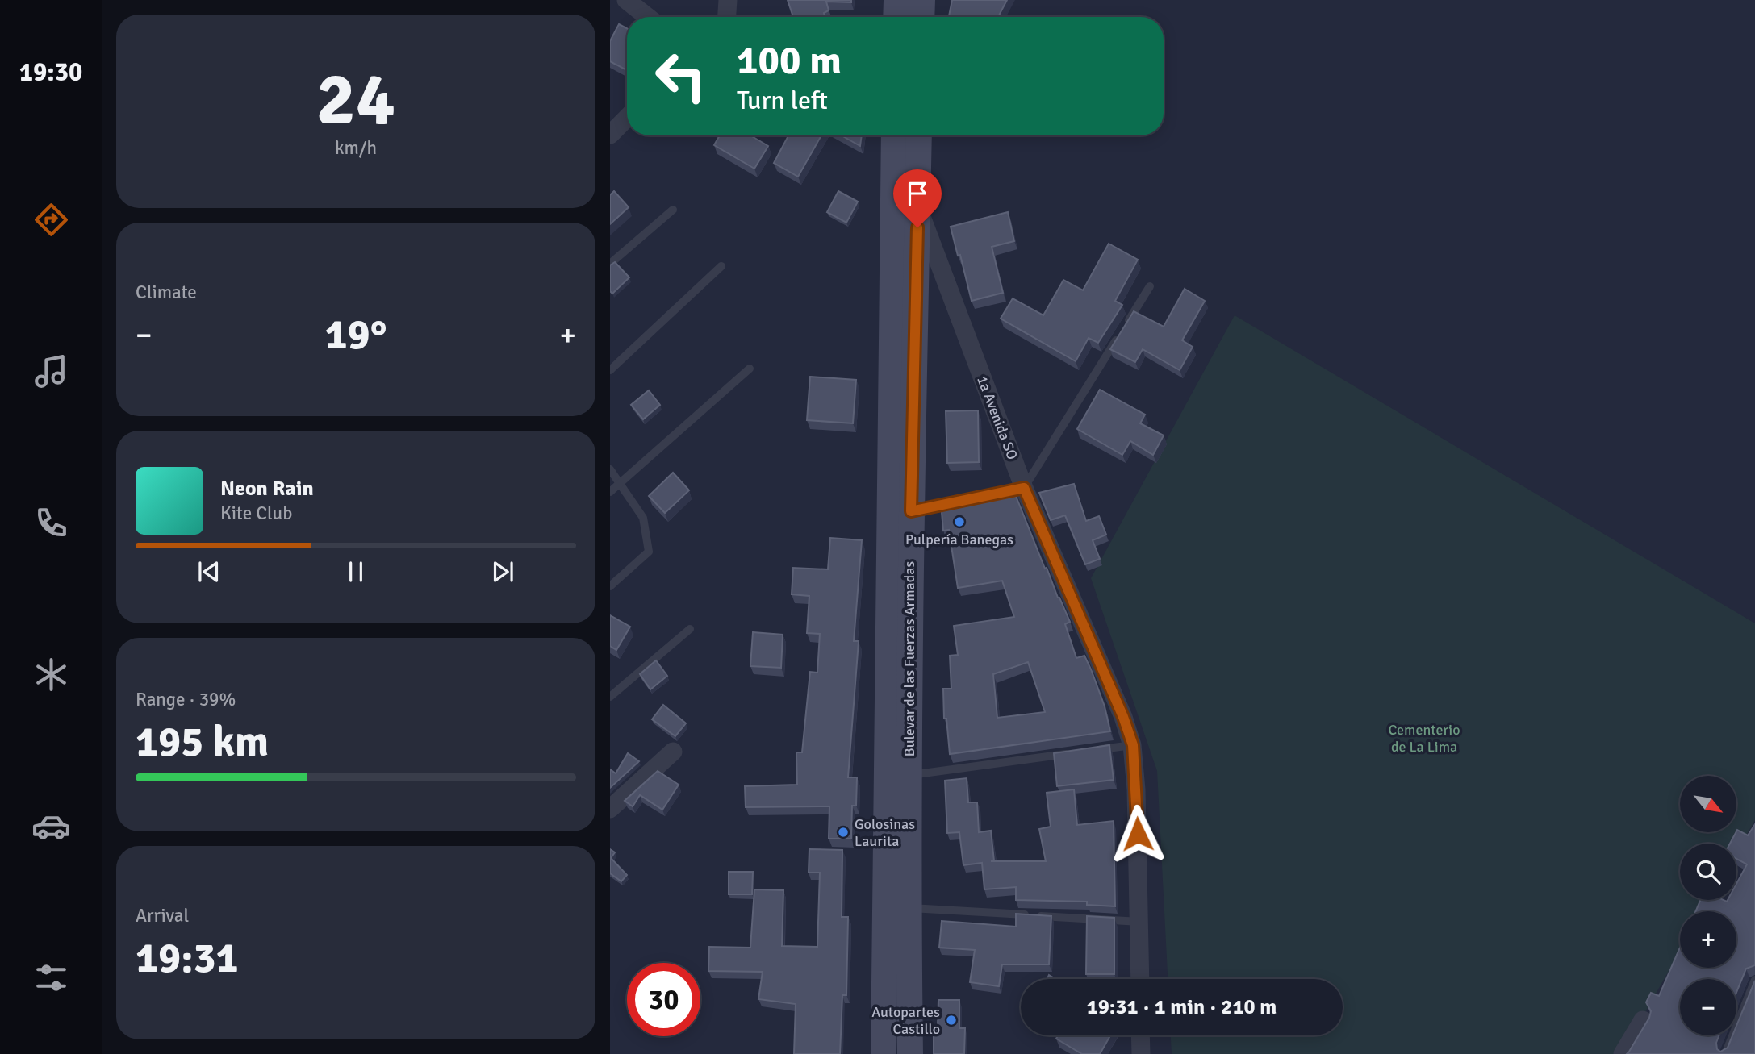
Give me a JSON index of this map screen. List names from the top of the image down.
{
  "streets": {
    "street": ["1a Avenida SO", "Bulevar de las Fuerzas Armadas"]
  },
  "crossings": [
    ["1a Avenida SO", "Bulevar de las Fuerzas Armadas"]
  ],
  "parks": ["Cementerio de La Lima"],
  "places": ["Pulpería Banegas", "Golosinas Laurita", "Autopartes Castillo"],
  "north": "bottom right",
  "page": {
    "tabs": "19:30",
    "tile": [
      ["24", "km/h"],
      "Climate",
      ["Range · 39%", "195 km"],
      ["Arrival", "19:31"]
    ],
    "turn": ["100 m", "Turn left"],
    "heat": ["−", "19°", "+"],
    "song": ["Neon Rain", "Kite Club"],
    "map_buttons": ["+", "−"],
    "limit": "30",
    "trip": "19:31 · 1 min · 210 m"
  }
}
